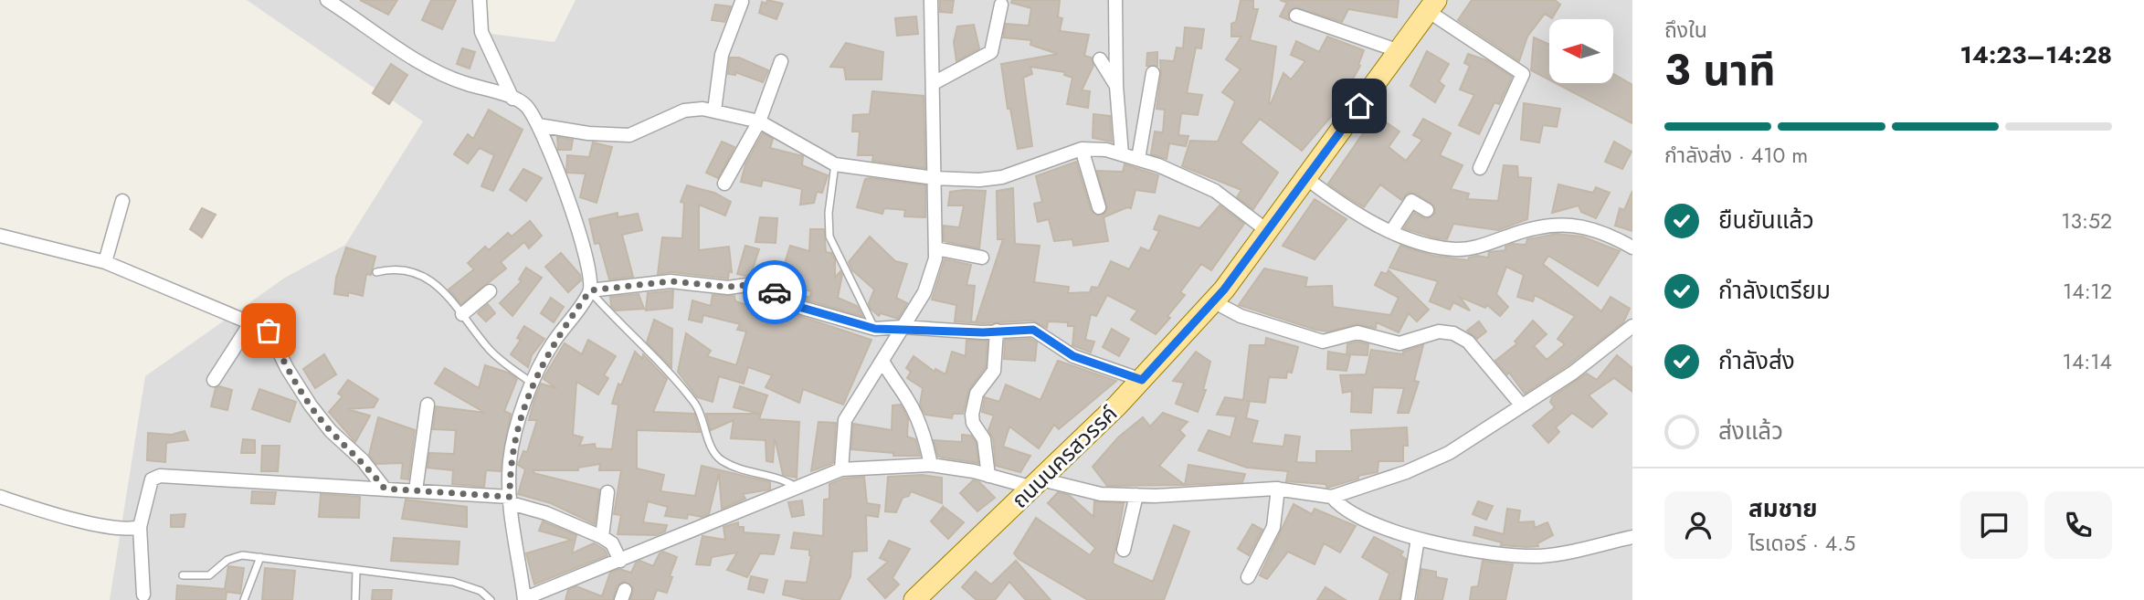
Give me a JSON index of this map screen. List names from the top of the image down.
{
  "streets": {
    "main road": ["ถนนนครสวรรค์"]
  },
  "north": "left",
  "page": {
    "heading": ["3 นาที", "ถึงใน", "14:23–14:28"],
    "panel": ["สมชาย", "ไรเดอร์ · 4.5"],
    "bar": "กำลังส่ง · 410 m",
    "list": [
      ["ยืนยันแล้ว", "13:52"],
      ["กำลังเตรียม", "14:12"],
      ["กำลังส่ง", "14:14"],
      "ส่งแล้ว"
    ]
  }
}
